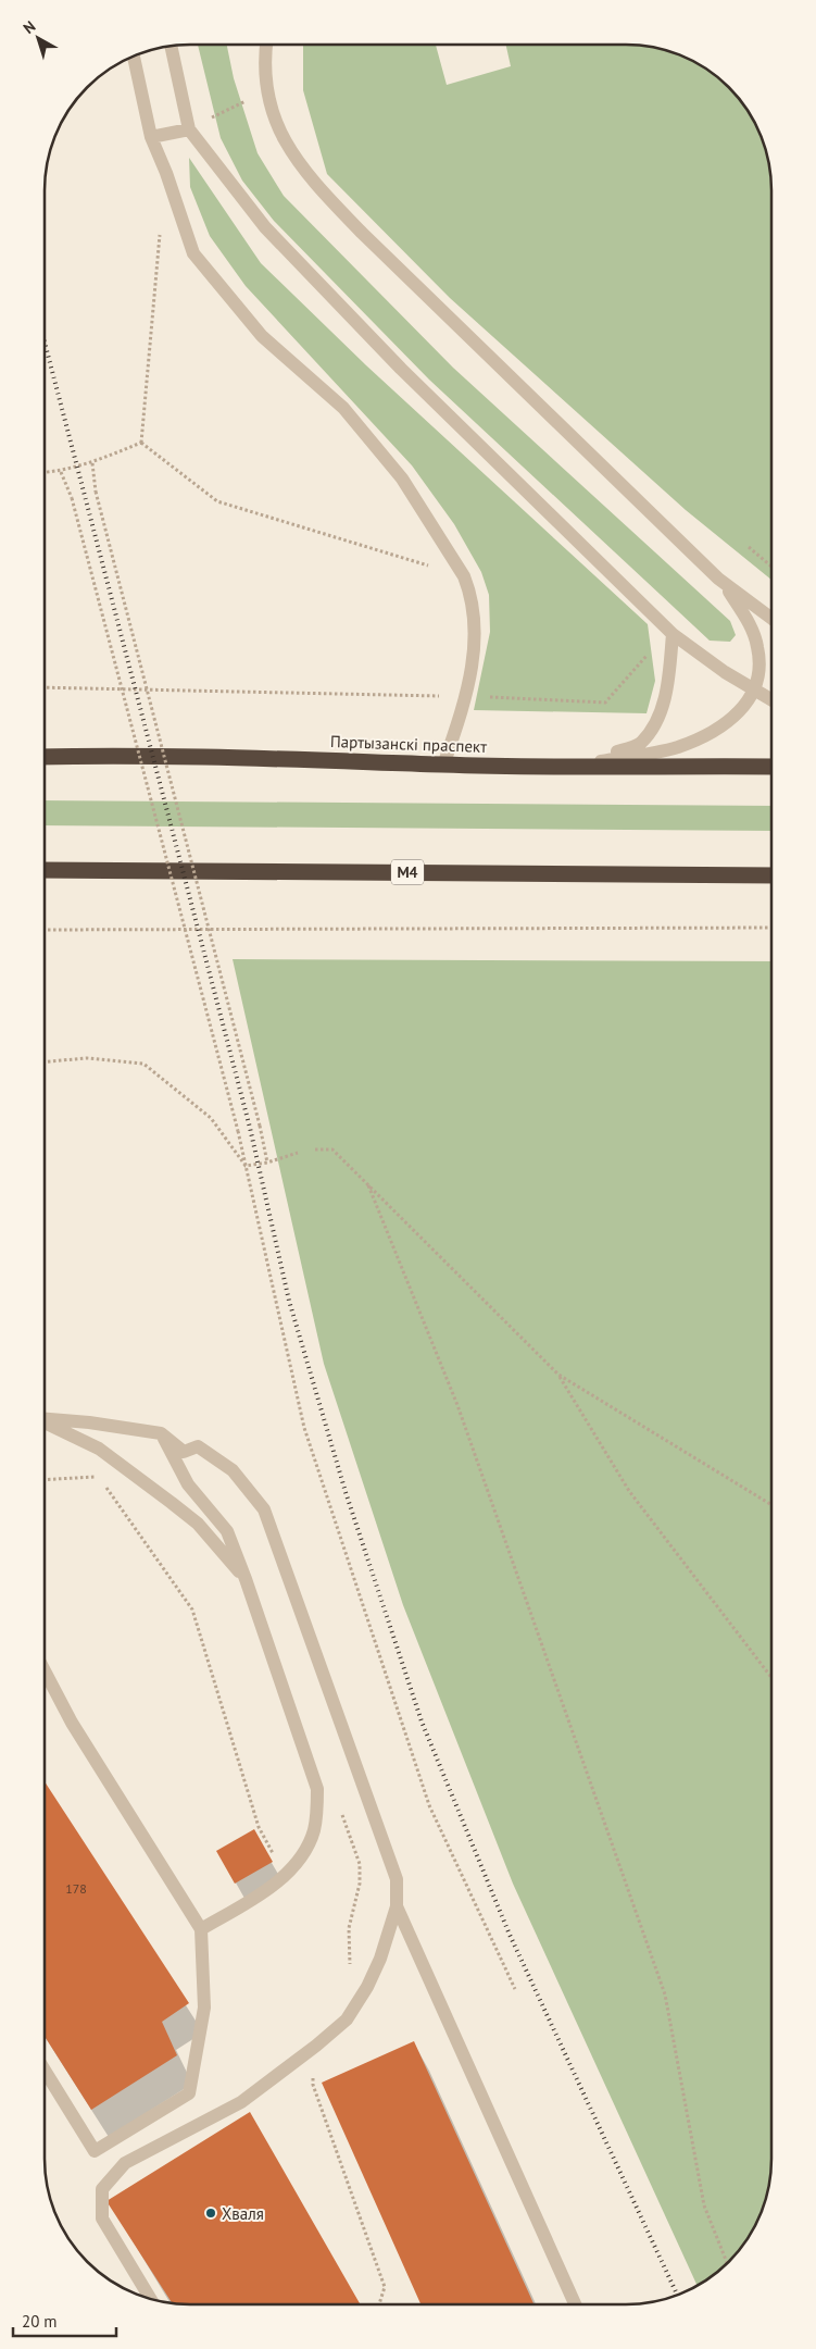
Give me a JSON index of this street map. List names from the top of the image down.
{
  "streets": {
    "highway": ["Партызанскі праспект", "М4"]
  },
  "places": ["Хваля"],
  "house_numbers": ["178"],
  "scale_bar": "20 m",
  "north": "top left"
}
